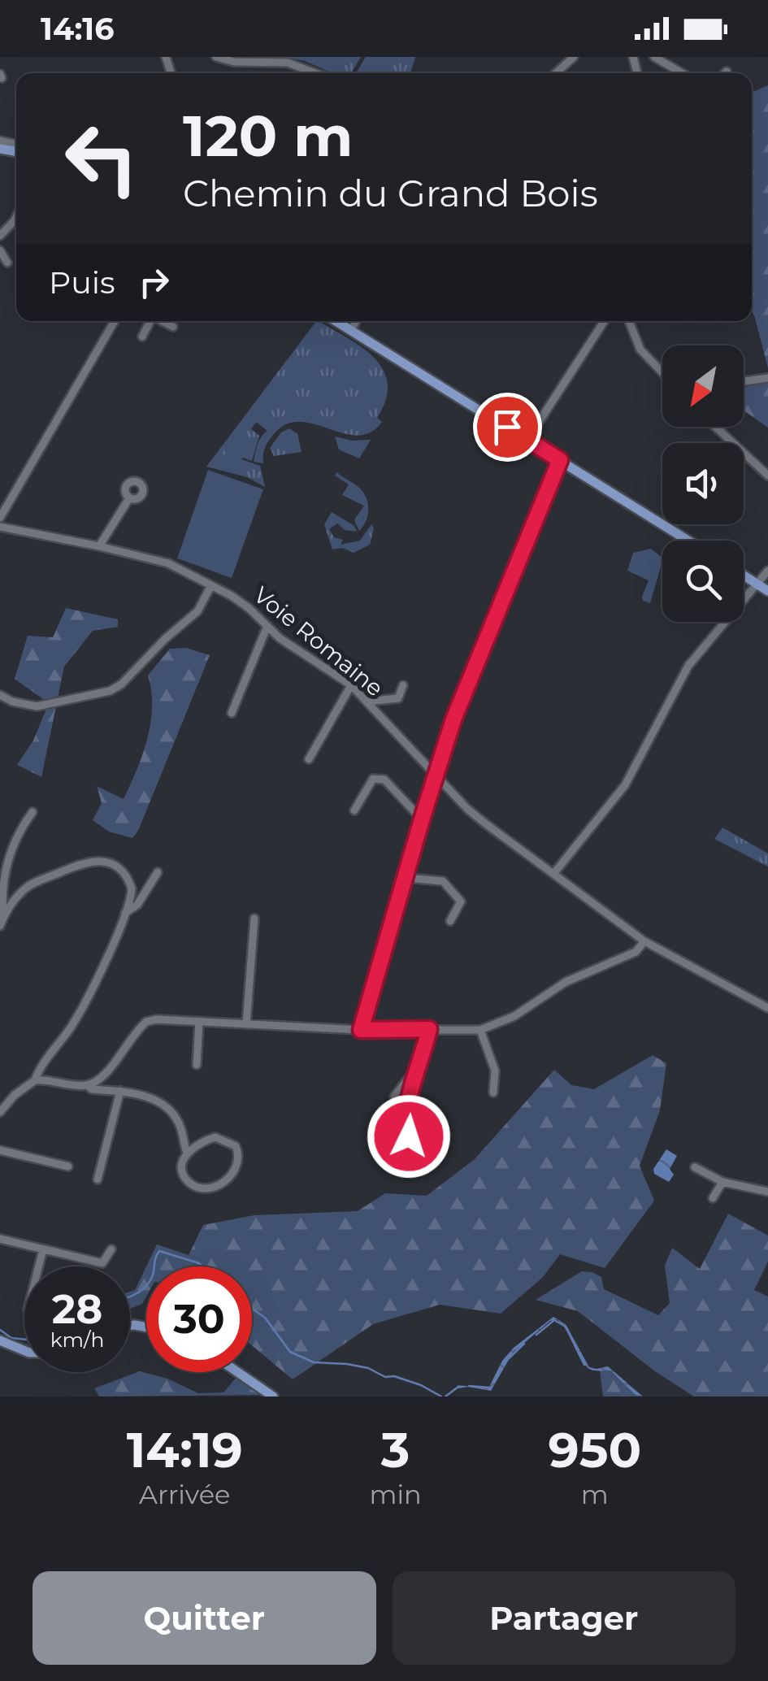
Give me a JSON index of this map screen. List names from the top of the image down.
{
  "streets": {
    "street": ["Voie Romaine"]
  },
  "north": "bottom left",
  "page": {
    "status": "14:16",
    "turn": ["120 m", "Chemin du Grand Bois"],
    "then": "Puis",
    "speed": "28 km/h",
    "limit": "30",
    "eta": [
      "14:19",
      "Arrivée",
      "3",
      "min",
      "950",
      "m"
    ],
    "buttons": ["Quitter", "Partager"]
  }
}
